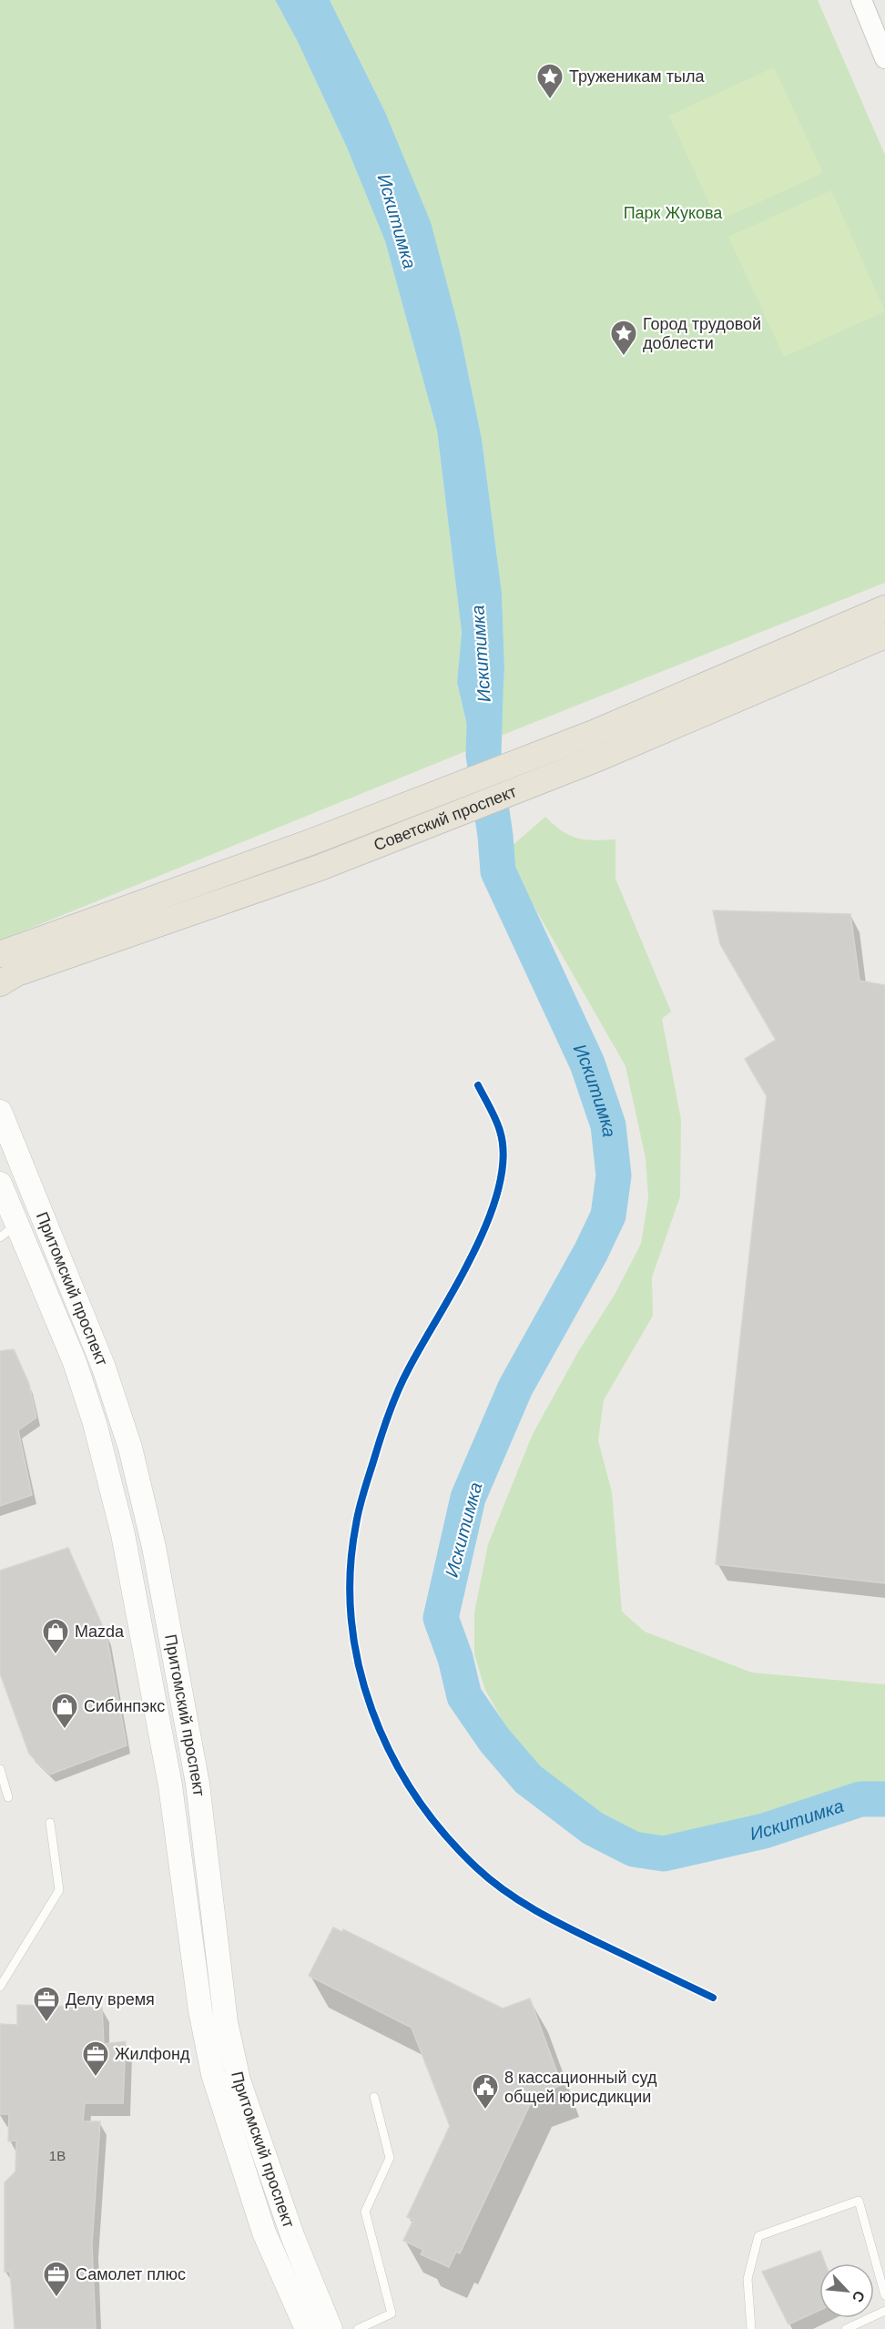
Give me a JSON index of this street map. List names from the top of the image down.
{
  "streets": {
    "main road": ["Советский проспект", "Притомский проспект"]
  },
  "water": ["Искитимка"],
  "parks": ["Парк Жукова"],
  "places": {
    "place": ["Труженикам тыла", "Город трудовой доблести"],
    "shop": ["Mazda", "Сибинпэкс"],
    "office": ["Делу время", "Жилфонд", "Самолет плюс"],
    "public building": ["8 кассационный суд общей юрисдикции"]
  },
  "house_numbers": ["1В"],
  "north": "bottom right"
}
